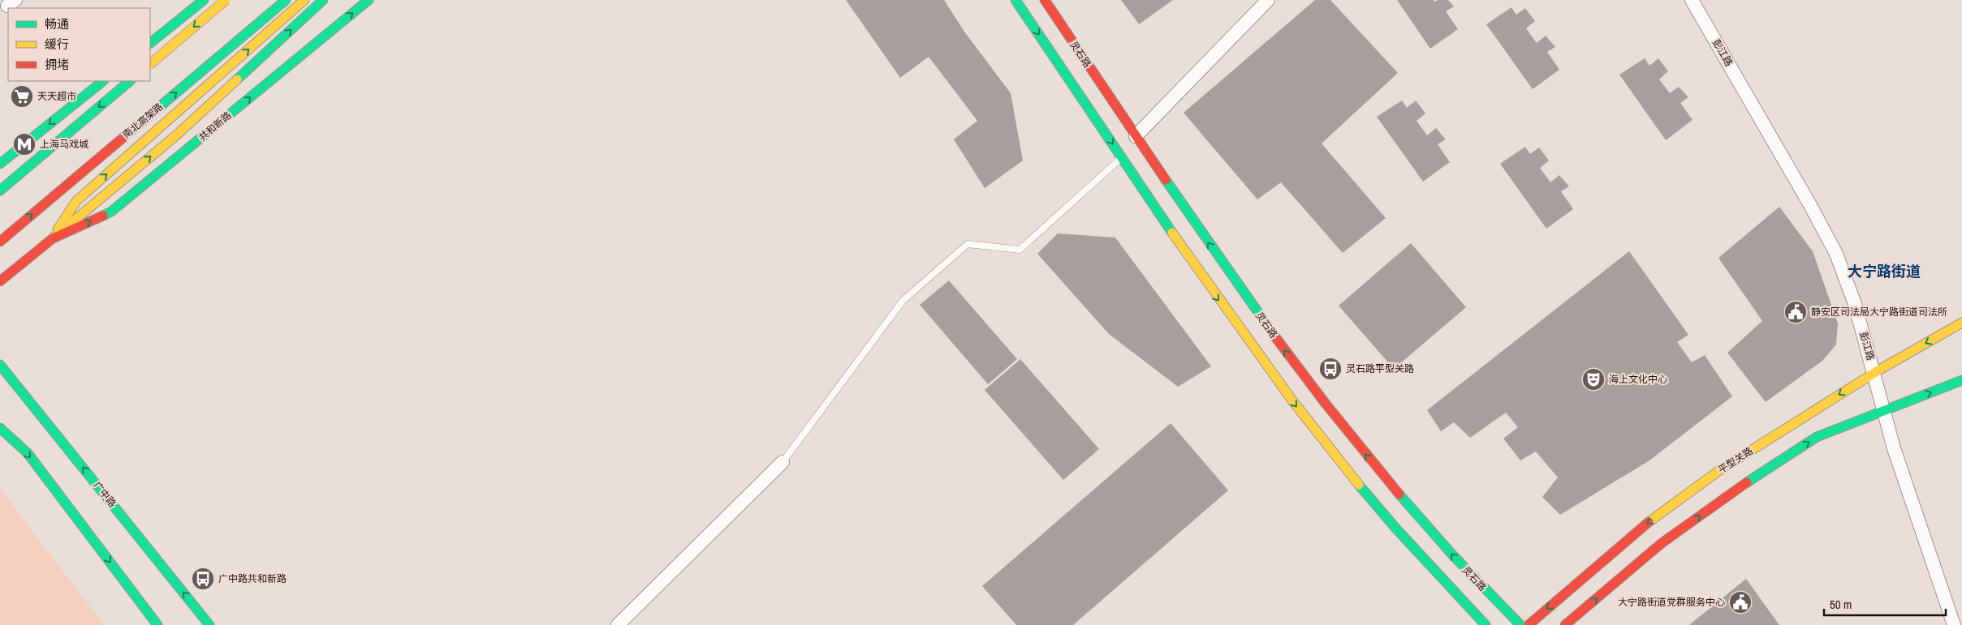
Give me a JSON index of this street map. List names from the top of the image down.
{
  "streets": {
    "main road": [
      "灵石路",
      "南北高架路",
      "共和新路",
      "平型关路",
      "广中路"
    ],
    "street": ["彭江路"]
  },
  "crossings": [
    ["彭江路", "平型关路"]
  ],
  "districts": ["大宁路街道"],
  "places": {
    "supermarket": ["天天超市"],
    "metro station": ["上海马戏城"],
    "public building": ["静安区司法局大宁路街道司法所", "大宁路街道党群服务中心"],
    "bus stop": ["灵石路平型关路", "广中路共和新路"],
    "theatre": ["海上文化中心"]
  },
  "legend": ["畅通", "缓行", "拥堵"],
  "scale_bar": "50 m"
}
